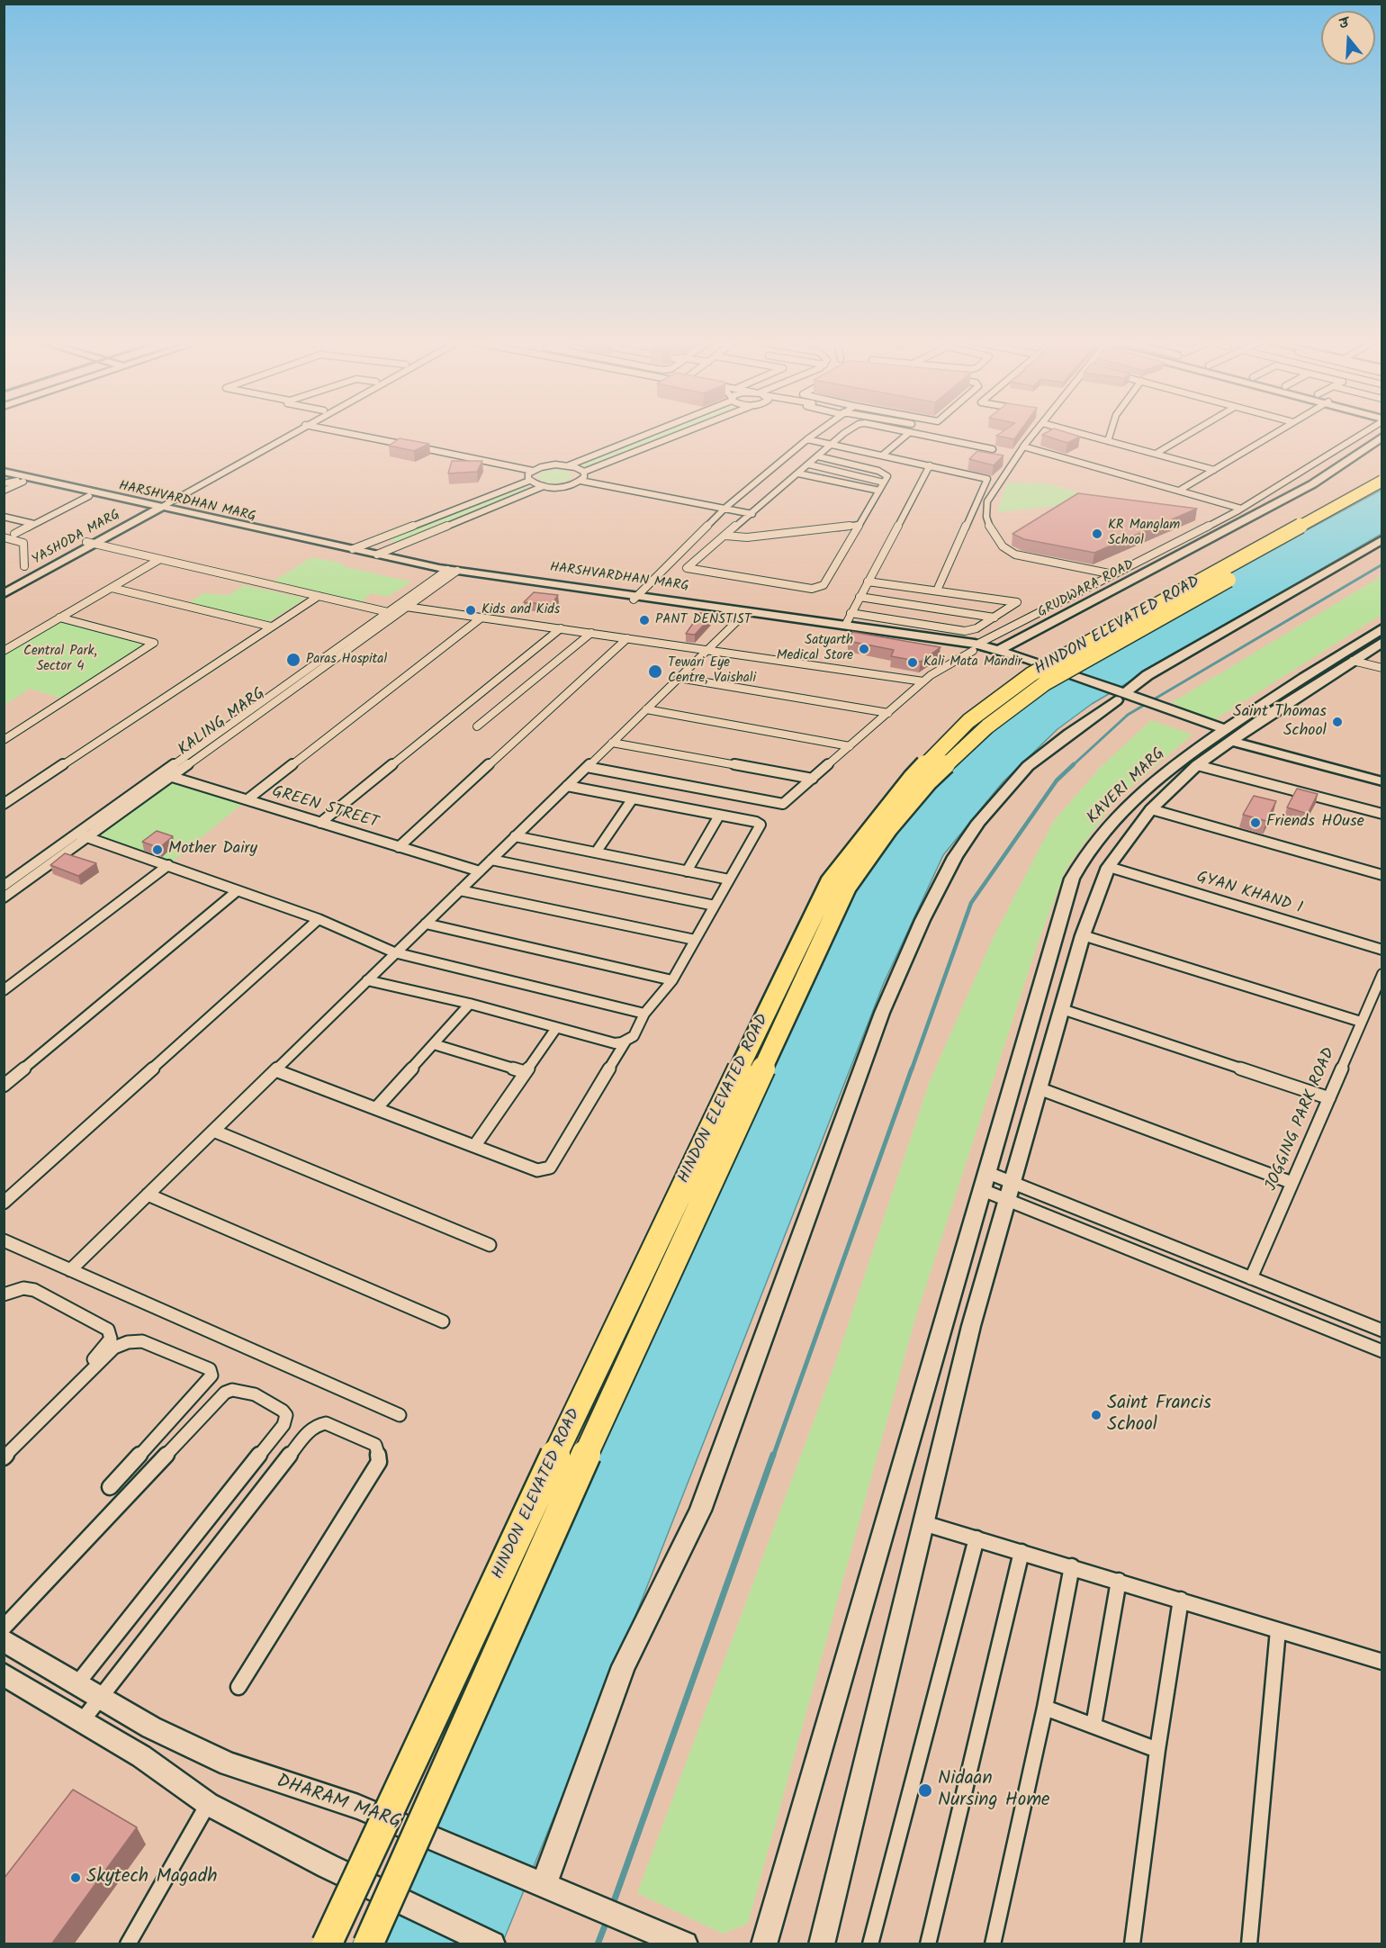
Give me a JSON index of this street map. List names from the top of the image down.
{
  "streets": {
    "highway": ["HINDON ELEVATED ROAD"],
    "street": [
      "HARSHVARDHAN MARG",
      "YASHODA MARG",
      "GRUDWARA ROAD",
      "KALING MARG",
      "KAVERI MARG",
      "GREEN STREET",
      "GYAN KHAND 1",
      "JOGGING PARK ROAD",
      "DHARAM MARG"
    ]
  },
  "crossings": [
    ["HARSHVARDHAN MARG", "YASHODA MARG"],
    ["HARSHVARDHAN MARG", "GRUDWARA ROAD"],
    ["HARSHVARDHAN MARG", "KALING MARG"],
    ["HARSHVARDHAN MARG", "KAVERI MARG"],
    ["KALING MARG", "GREEN STREET"],
    ["KAVERI MARG", "GYAN KHAND 1"]
  ],
  "parks": ["Central Park, Sector 4"],
  "places": [
    "KR Manglam School",
    "Kids and Kids",
    "PANT DENSTIST",
    "Satyarth Medical Store",
    "Paras Hospital",
    "Kali Mata Mandir",
    "Tewari Eye Centre, Vaishali",
    "Saint Thomas School",
    "Friends HOuse",
    "Mother Dairy",
    "Saint Francis School",
    "Nidaan Nursing Home",
    "Skytech Magadh"
  ],
  "north": "top"
}
